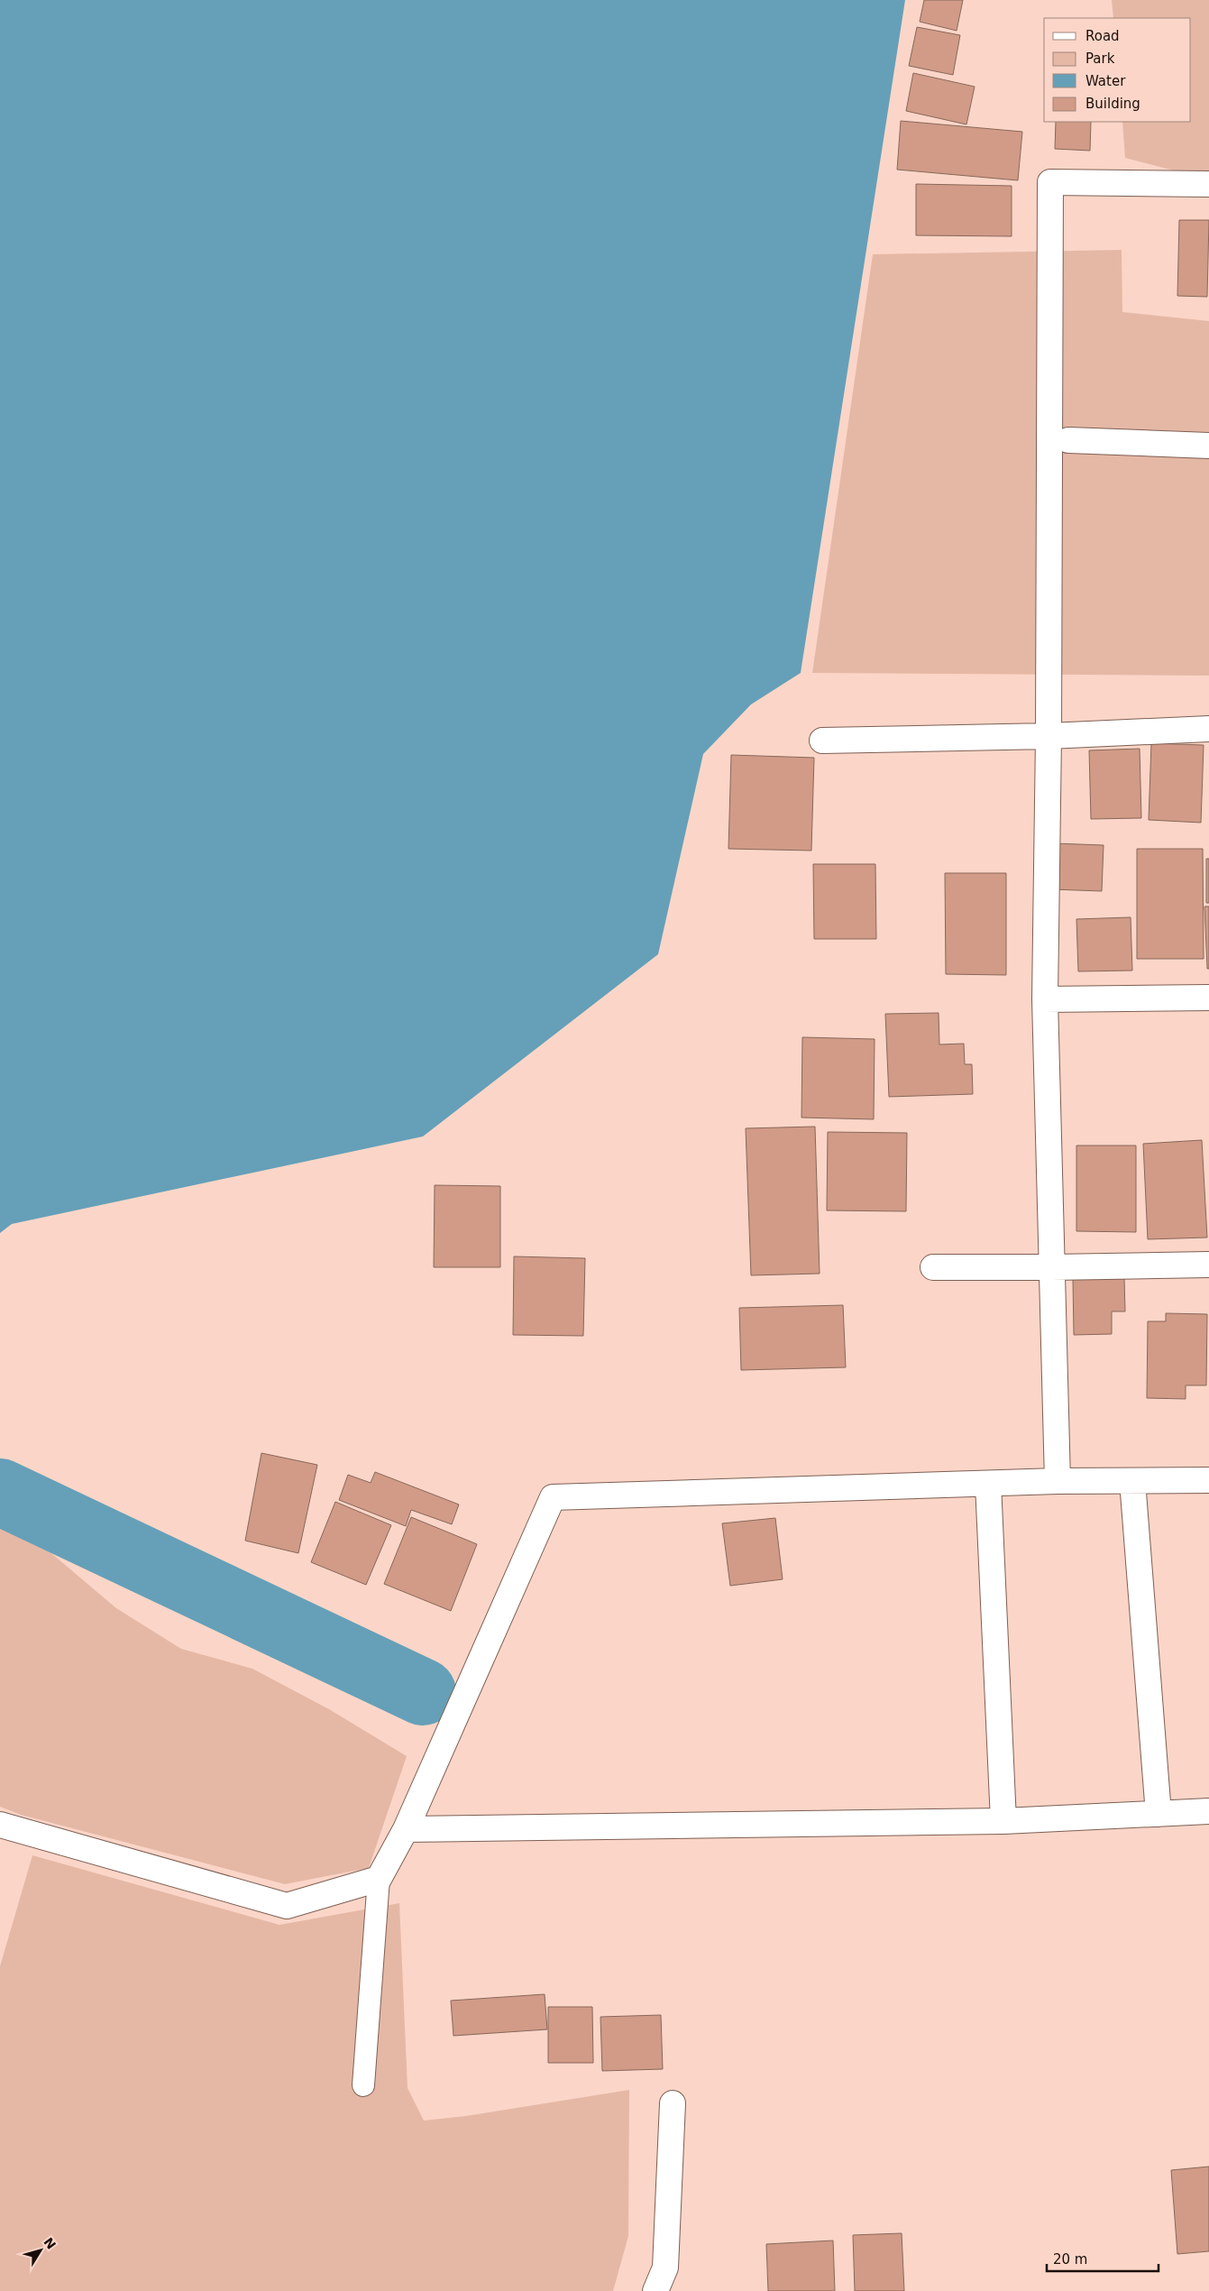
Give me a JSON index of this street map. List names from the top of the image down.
{
  "legend": [
    "Road",
    "Park",
    "Water",
    "Building"
  ],
  "scale_bar": "20 m",
  "north": "top right"
}
